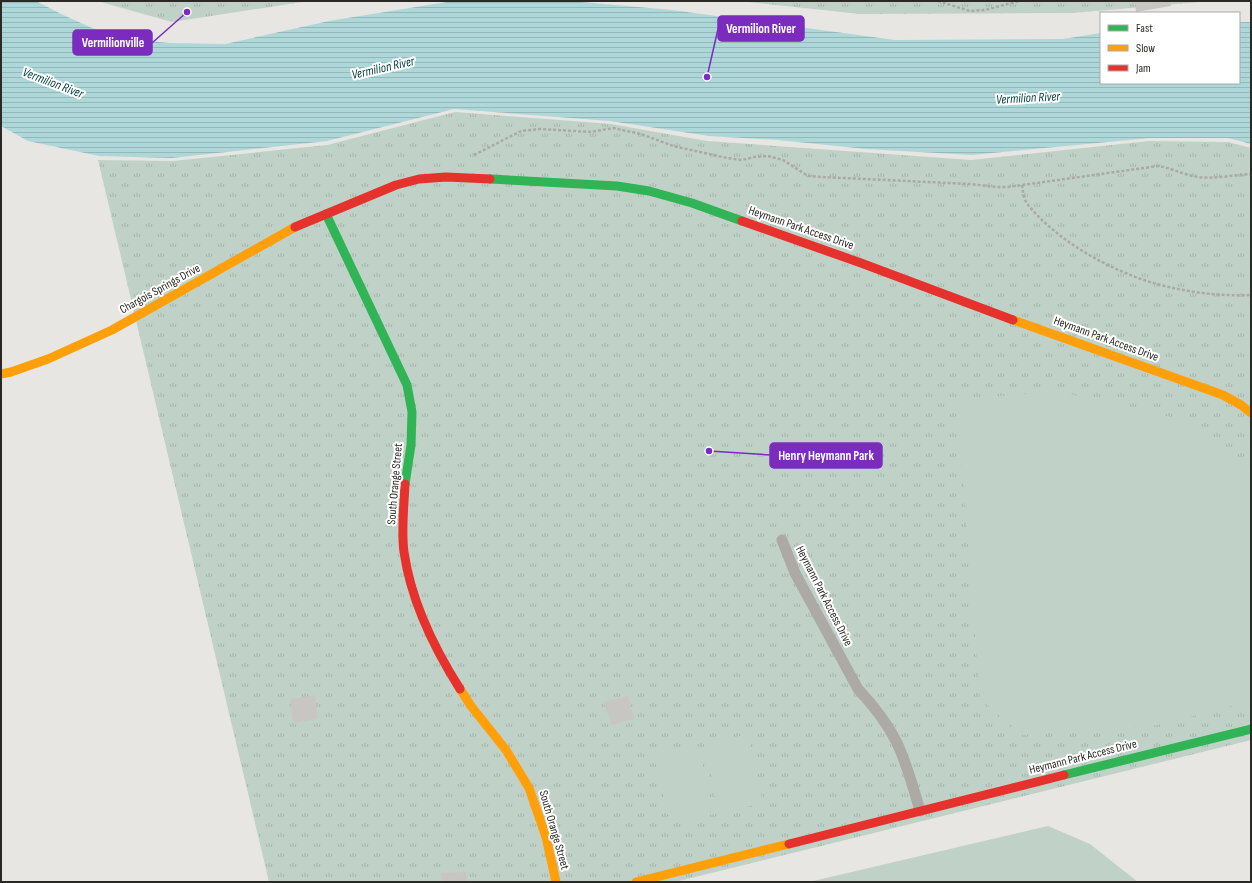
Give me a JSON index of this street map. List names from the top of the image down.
{
  "streets": {
    "street": ["Heymann Park Access Drive", "Chargois Springs Drive", "South Orange Street"]
  },
  "crossings": [
    ["Heymann Park Access Drive", "Chargois Springs Drive"],
    ["Heymann Park Access Drive", "South Orange Street"],
    ["Chargois Springs Drive", "South Orange Street"]
  ],
  "water": ["Vermilion River"],
  "places": ["Vermilionville", "Vermilion River", "Henry Heymann Park"],
  "legend": ["Fast", "Slow", "Jam"]
}
